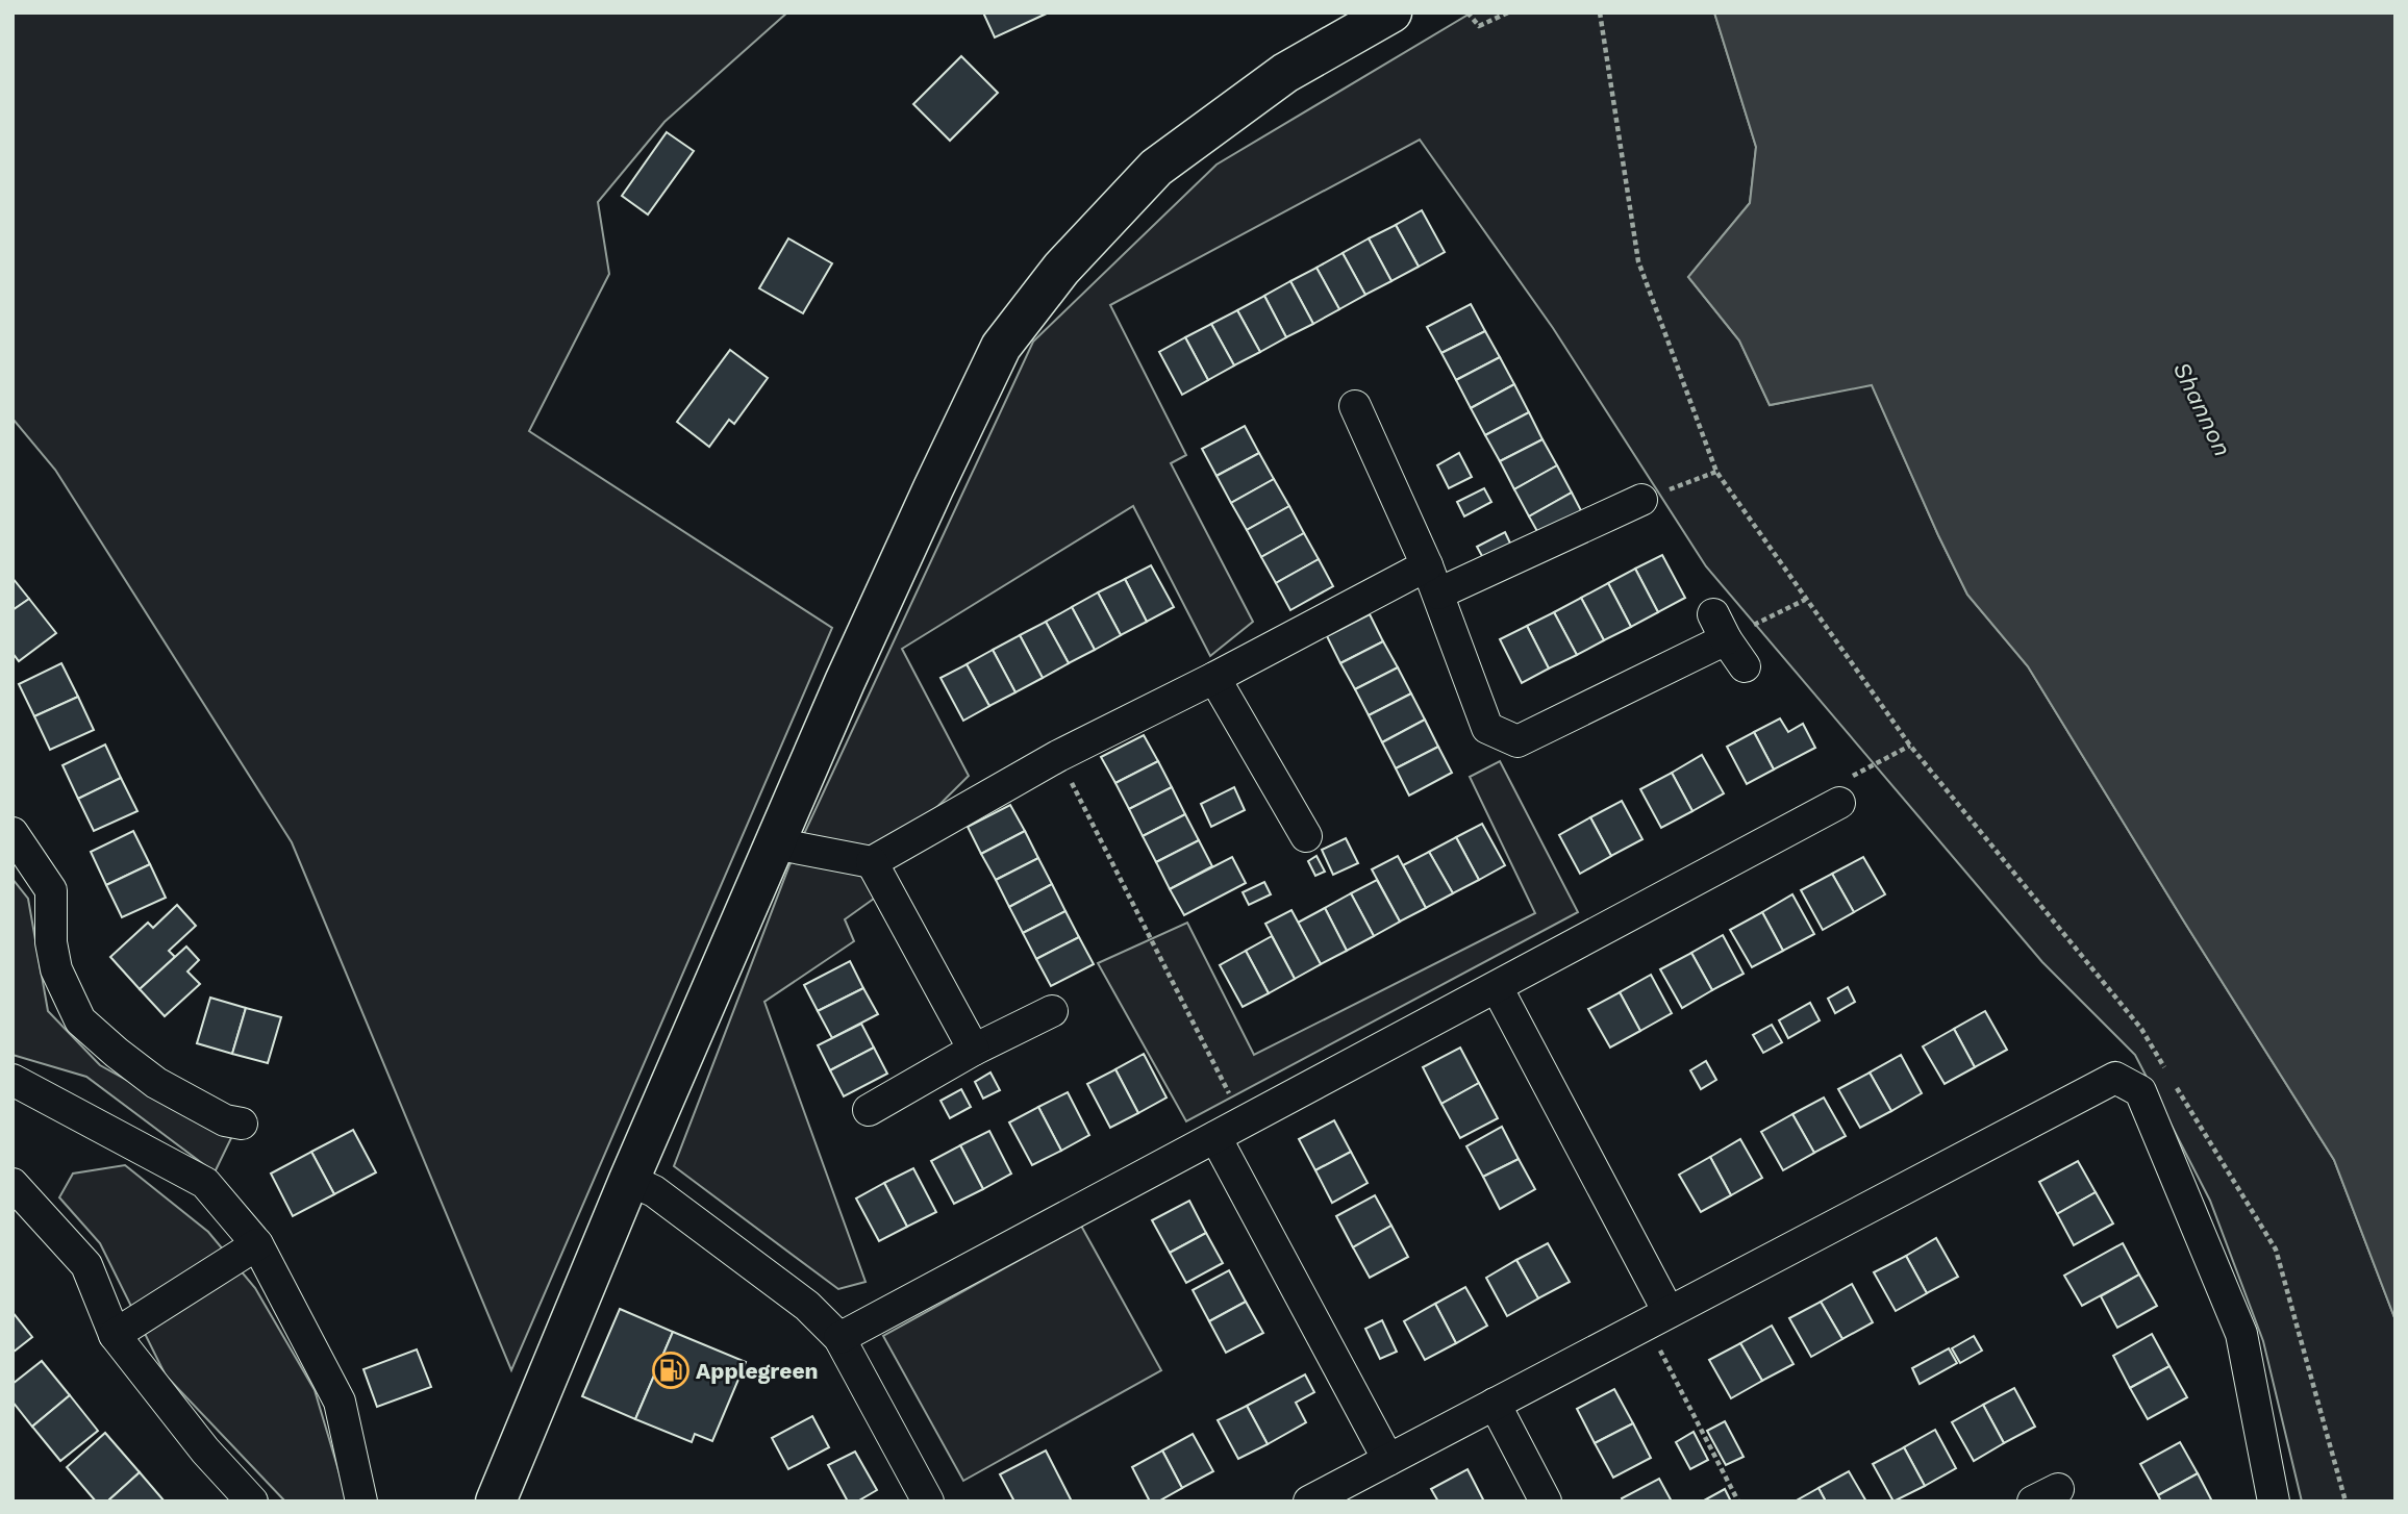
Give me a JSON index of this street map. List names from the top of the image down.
{
  "water": ["Shannon"],
  "places": {
    "fuel station": ["Applegreen"]
  }
}
